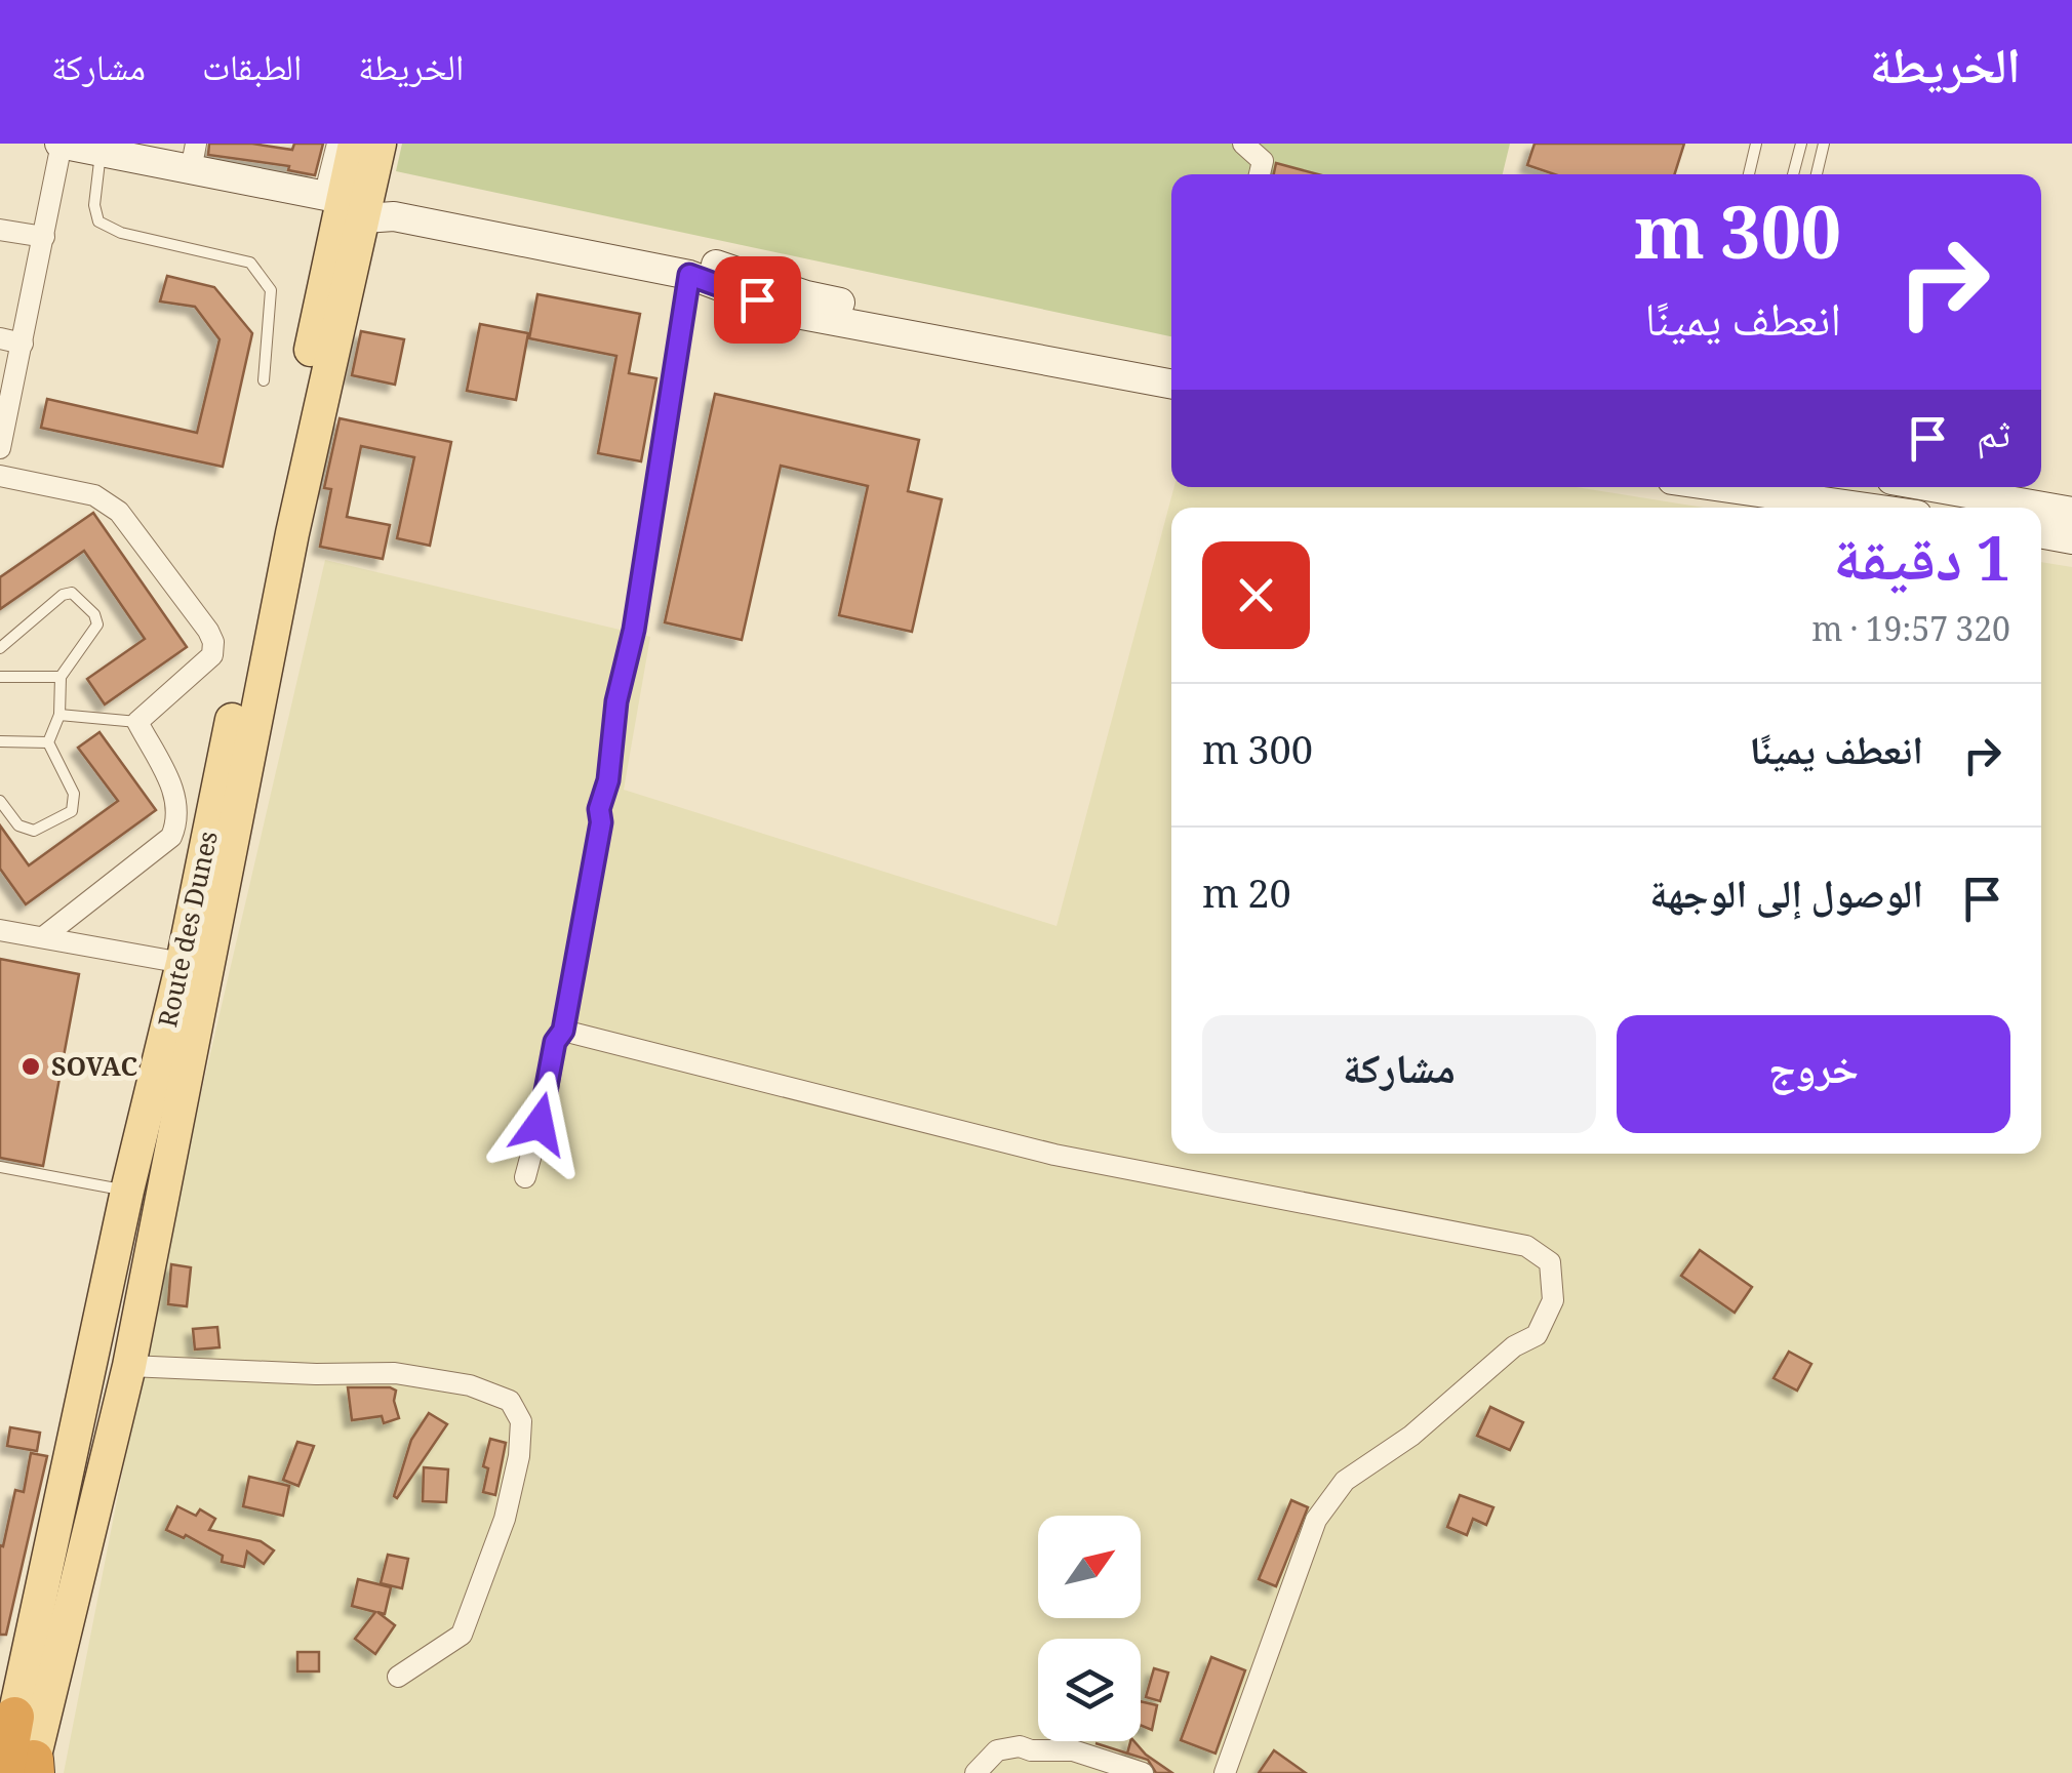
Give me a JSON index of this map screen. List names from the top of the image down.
{
  "streets": {
    "main road": ["Route des Dunes"]
  },
  "places": ["SOVAC"],
  "north": "top right",
  "page": {
    "header": "الخريطة",
    "nav": ["الخريطة", "الطبقات", "مشاركة"],
    "turn": ["300 m", "انعطف يمينًا"],
    "then": "ثم",
    "heading": ["1 دقيقة", "320 m · 19:57"],
    "list": [
      {
        "name": "انعطف يمينًا",
        "value": "300 m"
      },
      {
        "name": "الوصول إلى الوجهة",
        "value": "20 m"
      }
    ],
    "buttons": ["خروج", "مشاركة"]
  }
}
